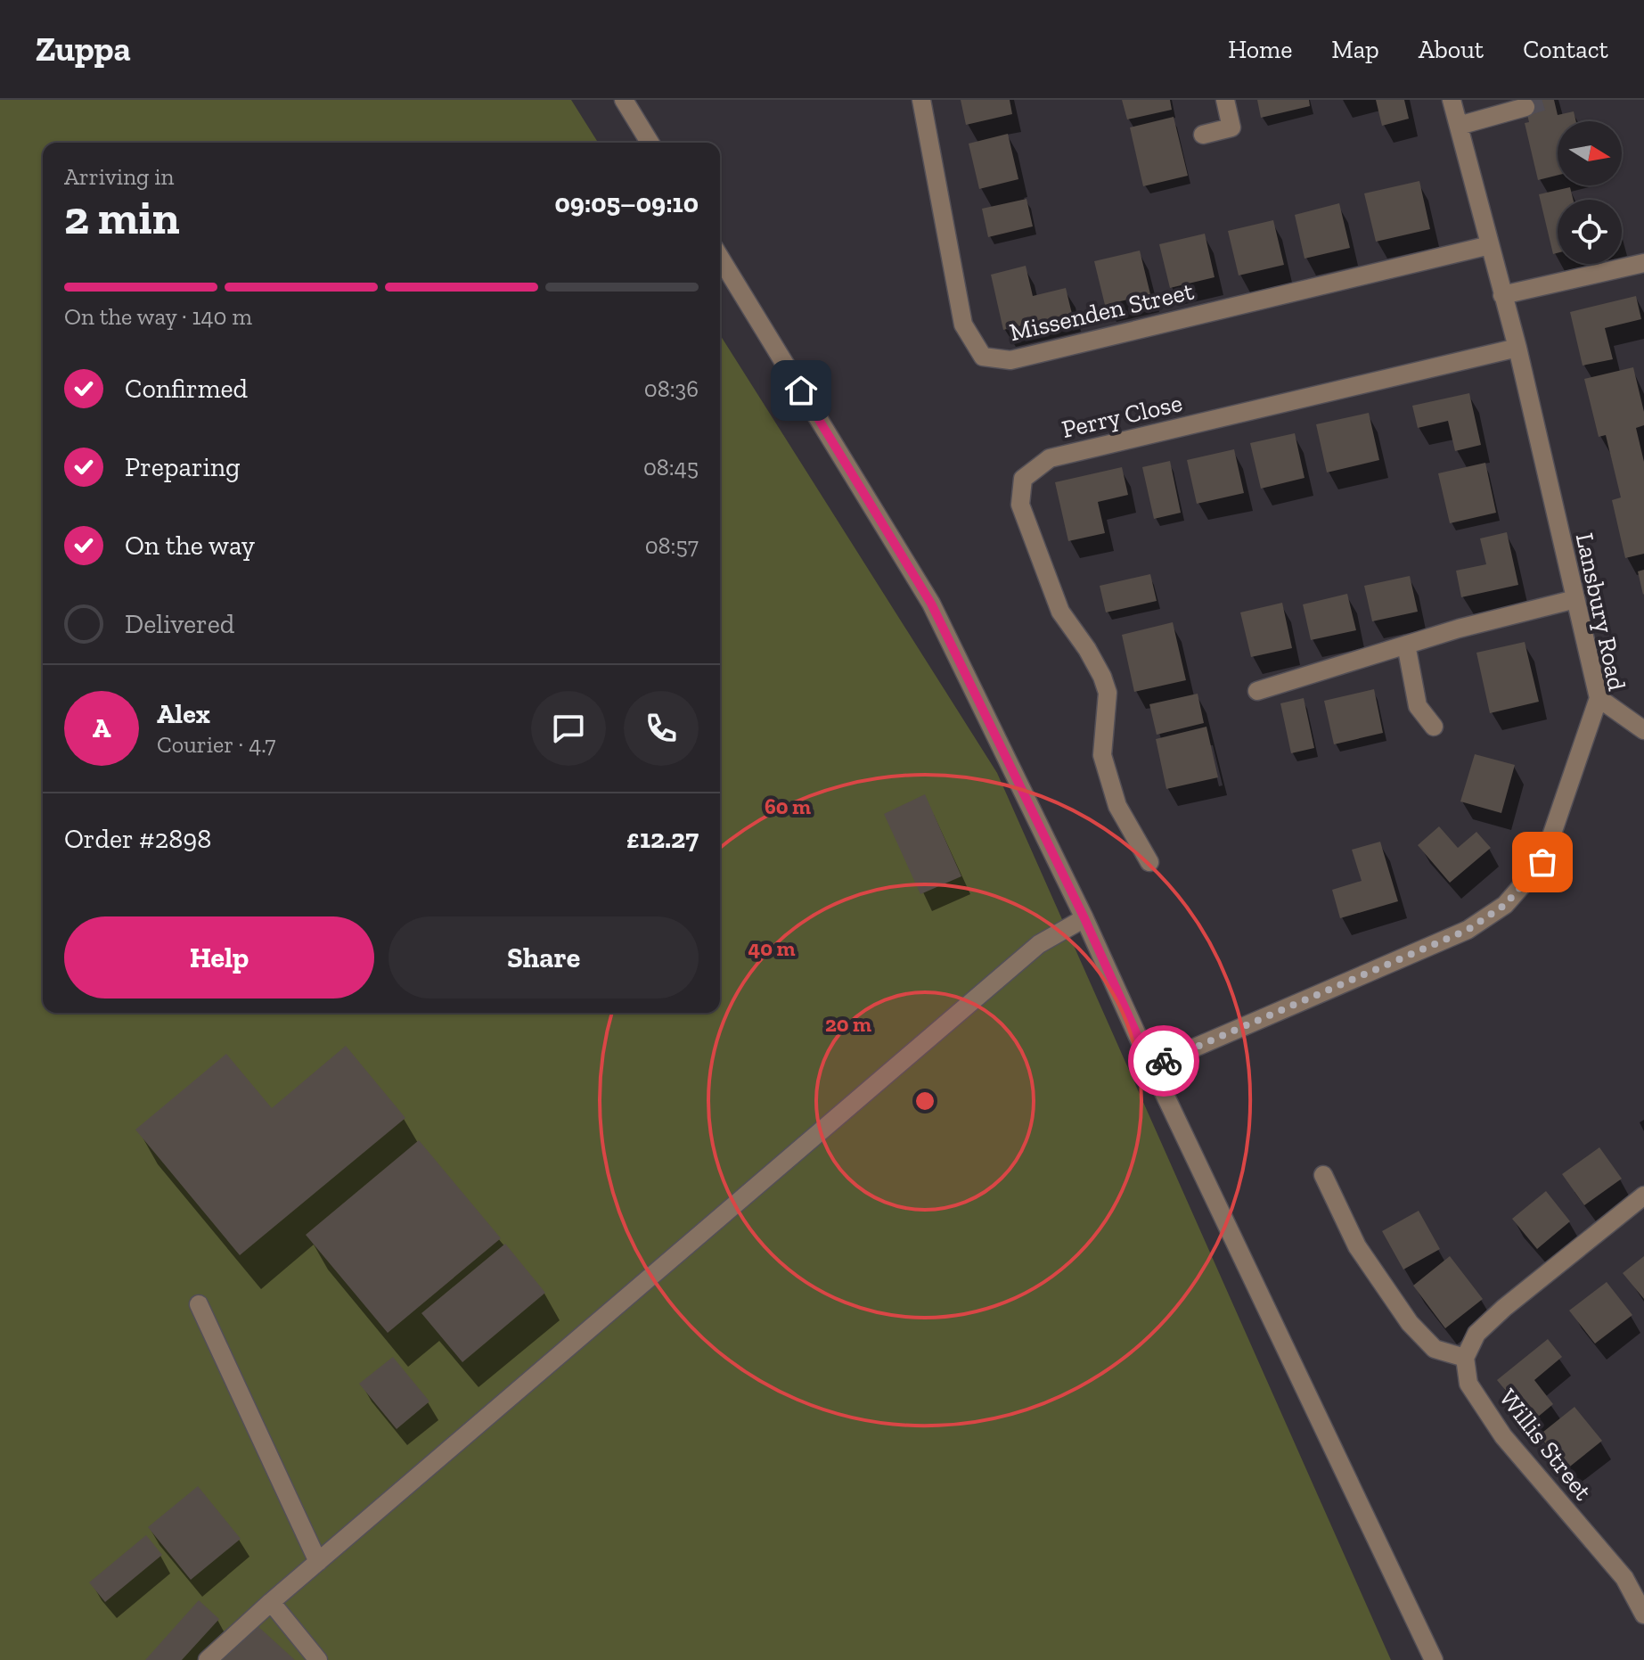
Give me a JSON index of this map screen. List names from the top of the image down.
{
  "streets": {
    "street": [
      "Missenden Street",
      "Perry Close",
      "Lansbury Road",
      "Willis Street"
    ]
  },
  "crossings": [
    ["Missenden Street", "Lansbury Road"],
    ["Perry Close", "Lansbury Road"]
  ],
  "north": "right",
  "page": {
    "header": "Zuppa",
    "nav": [
      "Home",
      "Map",
      "About",
      "Contact"
    ],
    "heading": ["2 min", "Arriving in", "09:05–09:10"],
    "panel": [
      "Alex",
      "Courier · 4.7",
      "Order #2898",
      "£12.27"
    ],
    "bar": "On the way · 140 m",
    "list": [
      ["Confirmed", "08:36"],
      ["Preparing", "08:45"],
      ["On the way", "08:57"],
      "Delivered"
    ],
    "round": "A",
    "buttons": ["Help", "Share"]
  },
  "rings": ["60 m", "40 m", "20 m"]
}
